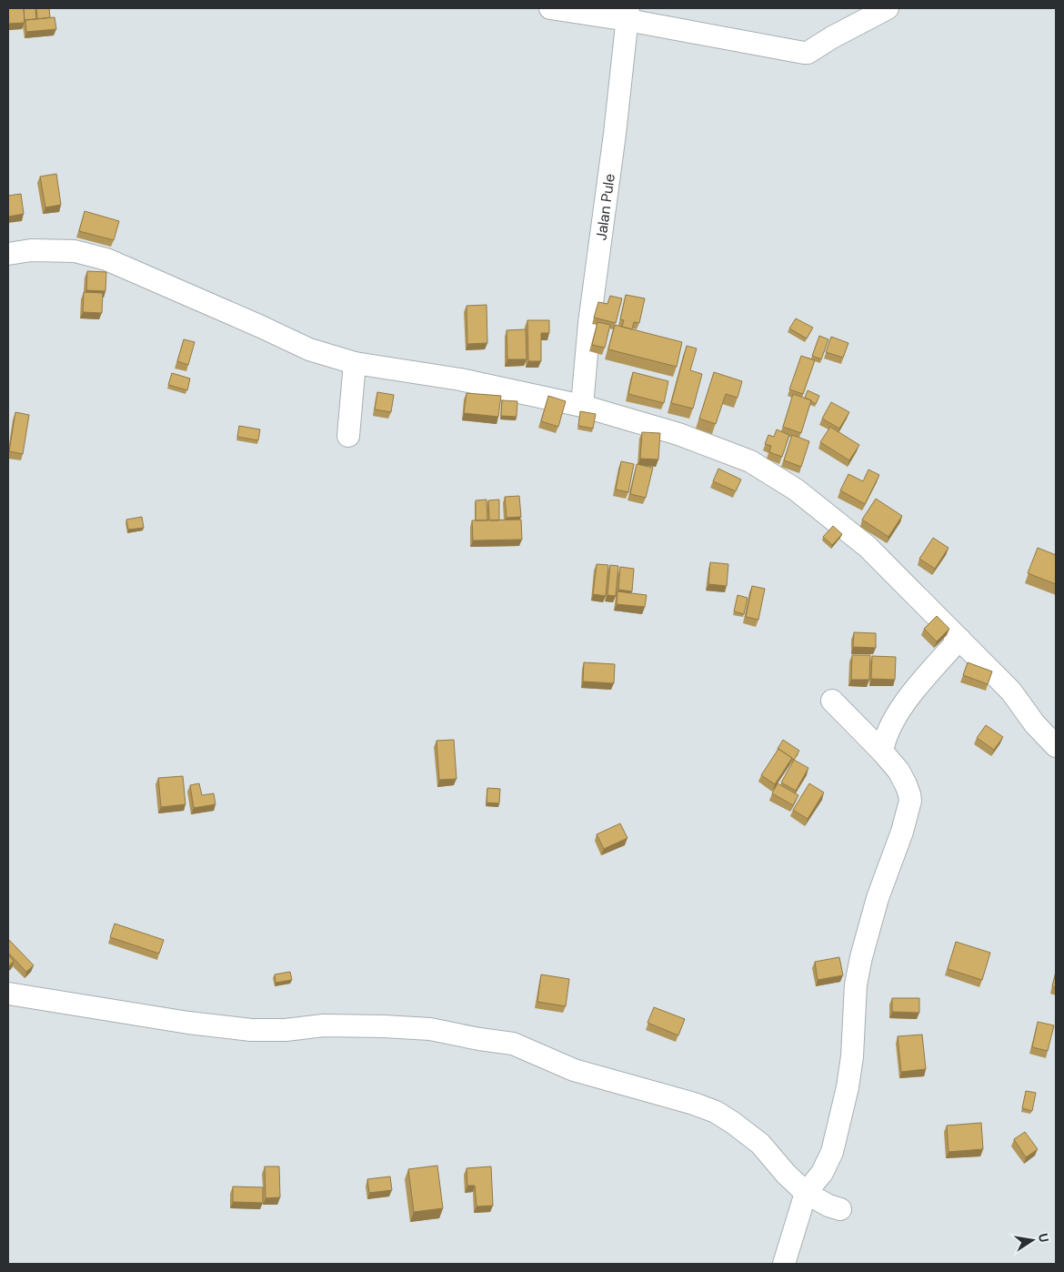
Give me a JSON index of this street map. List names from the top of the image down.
{
  "streets": {
    "street": ["Jalan Pule"]
  },
  "north": "right"
}
